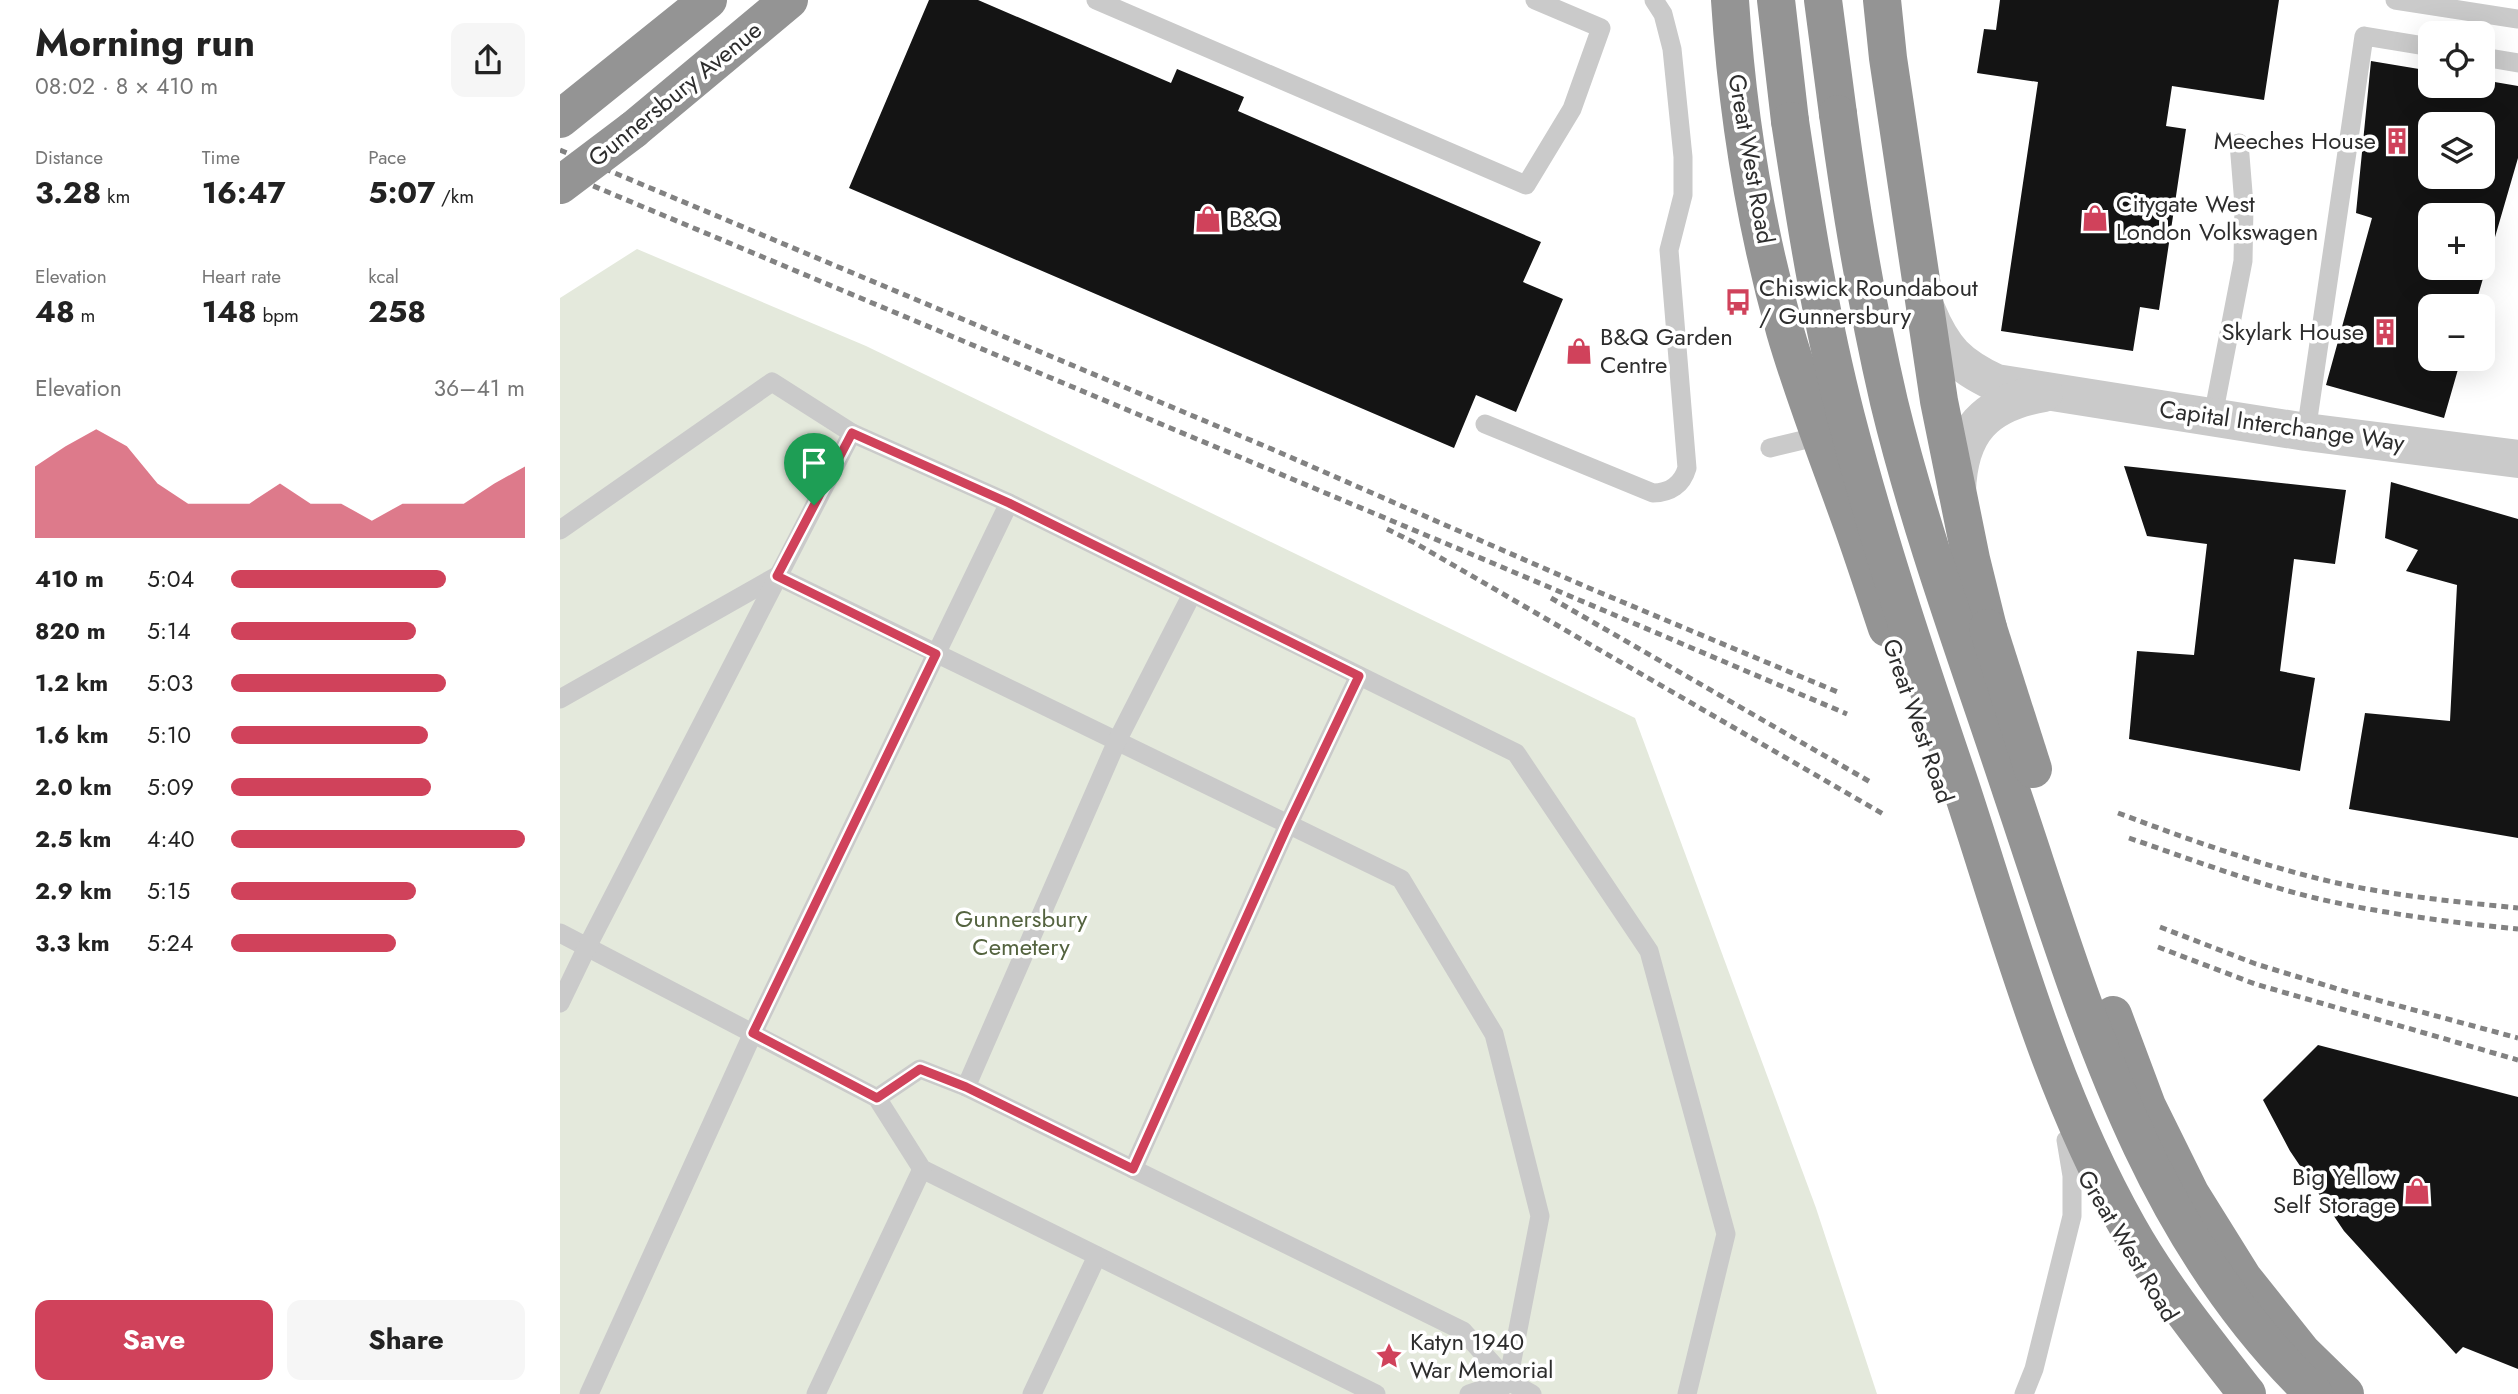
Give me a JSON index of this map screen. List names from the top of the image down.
{
  "streets": {
    "highway": ["Gunnersbury Avenue", "Great West Road"],
    "street": ["Capital Interchange Way"]
  },
  "parks": ["Gunnersbury Cemetery"],
  "places": {
    "building": ["Meeches House", "Skylark House"],
    "shop": [
      "Citygate West London Volkswagen",
      "B&Q",
      "B&Q Garden Centre",
      "Big Yellow Self Storage"
    ],
    "bus stop": ["Chiswick Roundabout / Gunnersbury"],
    "place": ["Katyn 1940 War Memorial"]
  },
  "page": {
    "heading": ["Morning run", "08:02 · 8 × 410 m"],
    "map_buttons": ["+", "−"],
    "stats": [
      ["Distance", "3.28 km"],
      ["Time", "16:47"],
      ["Pace", "5:07 /km"],
      ["Elevation", "48 m"],
      ["Heart rate", "148 bpm"],
      ["kcal", "258"]
    ],
    "chart": ["Elevation", "36–41 m"],
    "list": [
      {
        "name": "410 m",
        "note": "5:04"
      },
      {
        "name": "820 m",
        "note": "5:14"
      },
      {
        "name": "1.2 km",
        "note": "5:03"
      },
      {
        "name": "1.6 km",
        "note": "5:10"
      },
      {
        "name": "2.0 km",
        "note": "5:09"
      },
      {
        "name": "2.5 km",
        "note": "4:40"
      },
      {
        "name": "2.9 km",
        "note": "5:15"
      },
      {
        "name": "3.3 km",
        "note": "5:24"
      }
    ],
    "buttons": ["Save", "Share"]
  }
}
